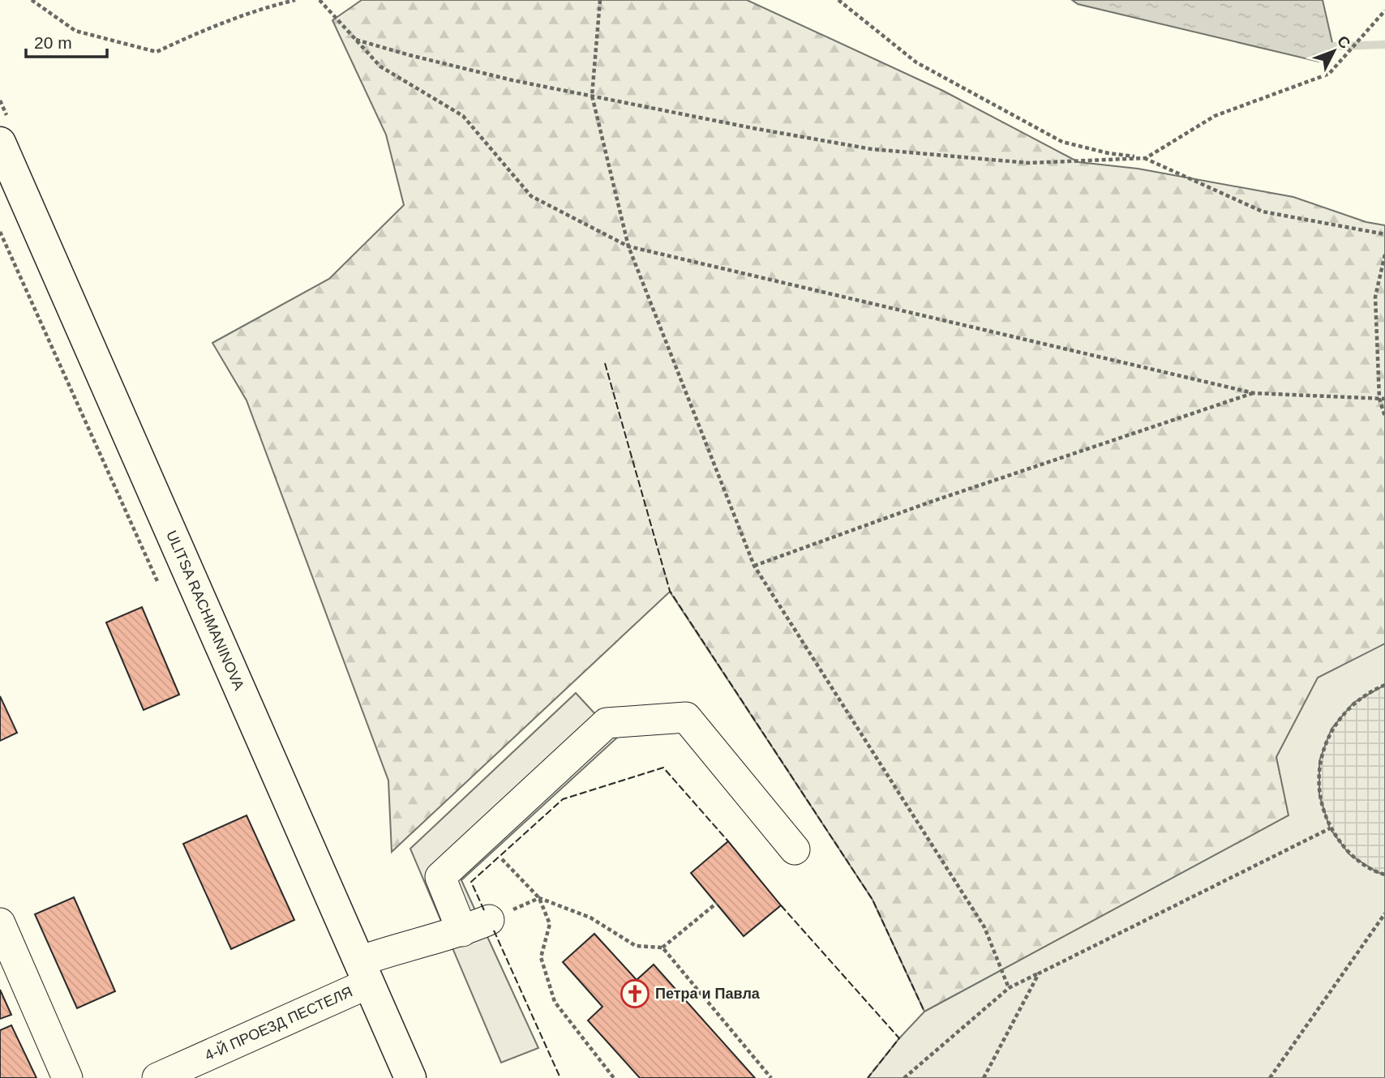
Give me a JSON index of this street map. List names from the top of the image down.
{
  "streets": {
    "main road": ["ULITSA RACHMANINOVA"],
    "street": ["4-Й ПРОЕЗД ПЕСТЕЛЯ"]
  },
  "crossings": [
    ["ULITSA RACHMANINOVA", "4-Й ПРОЕЗД ПЕСТЕЛЯ"]
  ],
  "places": {
    "church": ["Петра и Павла"]
  },
  "scale_bar": "20 m",
  "north": "top right"
}
